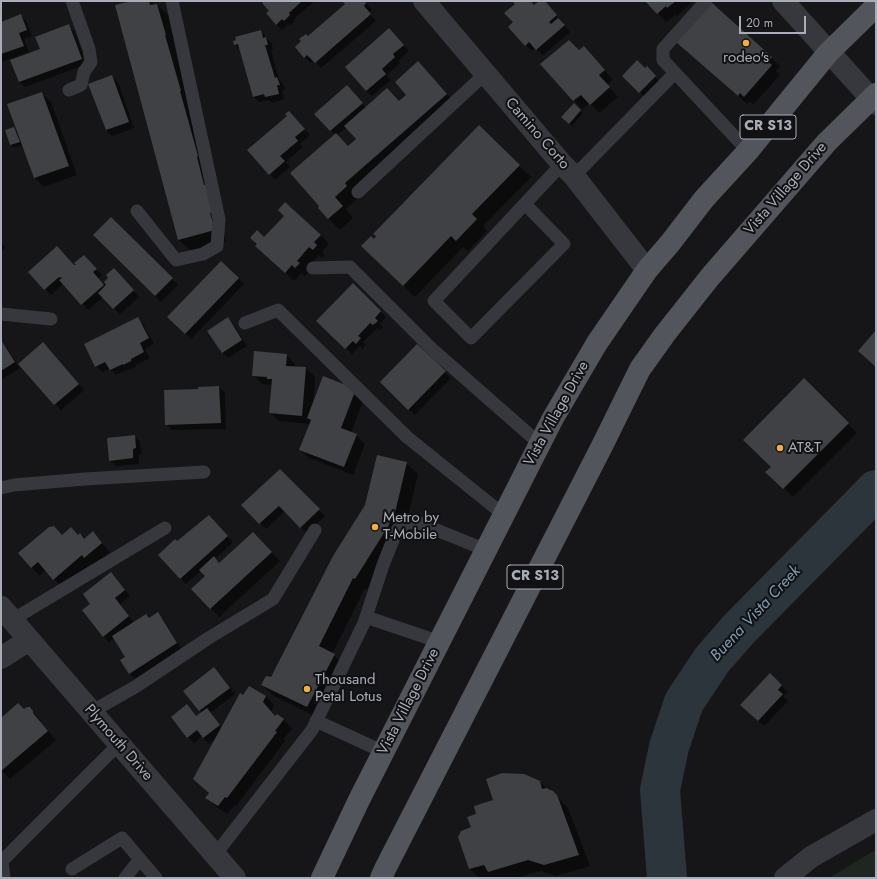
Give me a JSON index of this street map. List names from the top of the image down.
{
  "streets": {
    "main road": ["CR S13", "Vista Village Drive"],
    "street": ["Camino Corto", "Plymouth Drive"]
  },
  "crossings": [
    ["Camino Corto", "Vista Village Drive"]
  ],
  "water": ["Buena Vista Creek"],
  "places": [
    "rodeo's",
    "AT&T",
    "Metro by T-Mobile",
    "Thousand Petal Lotus"
  ],
  "scale_bar": "20 m"
}
